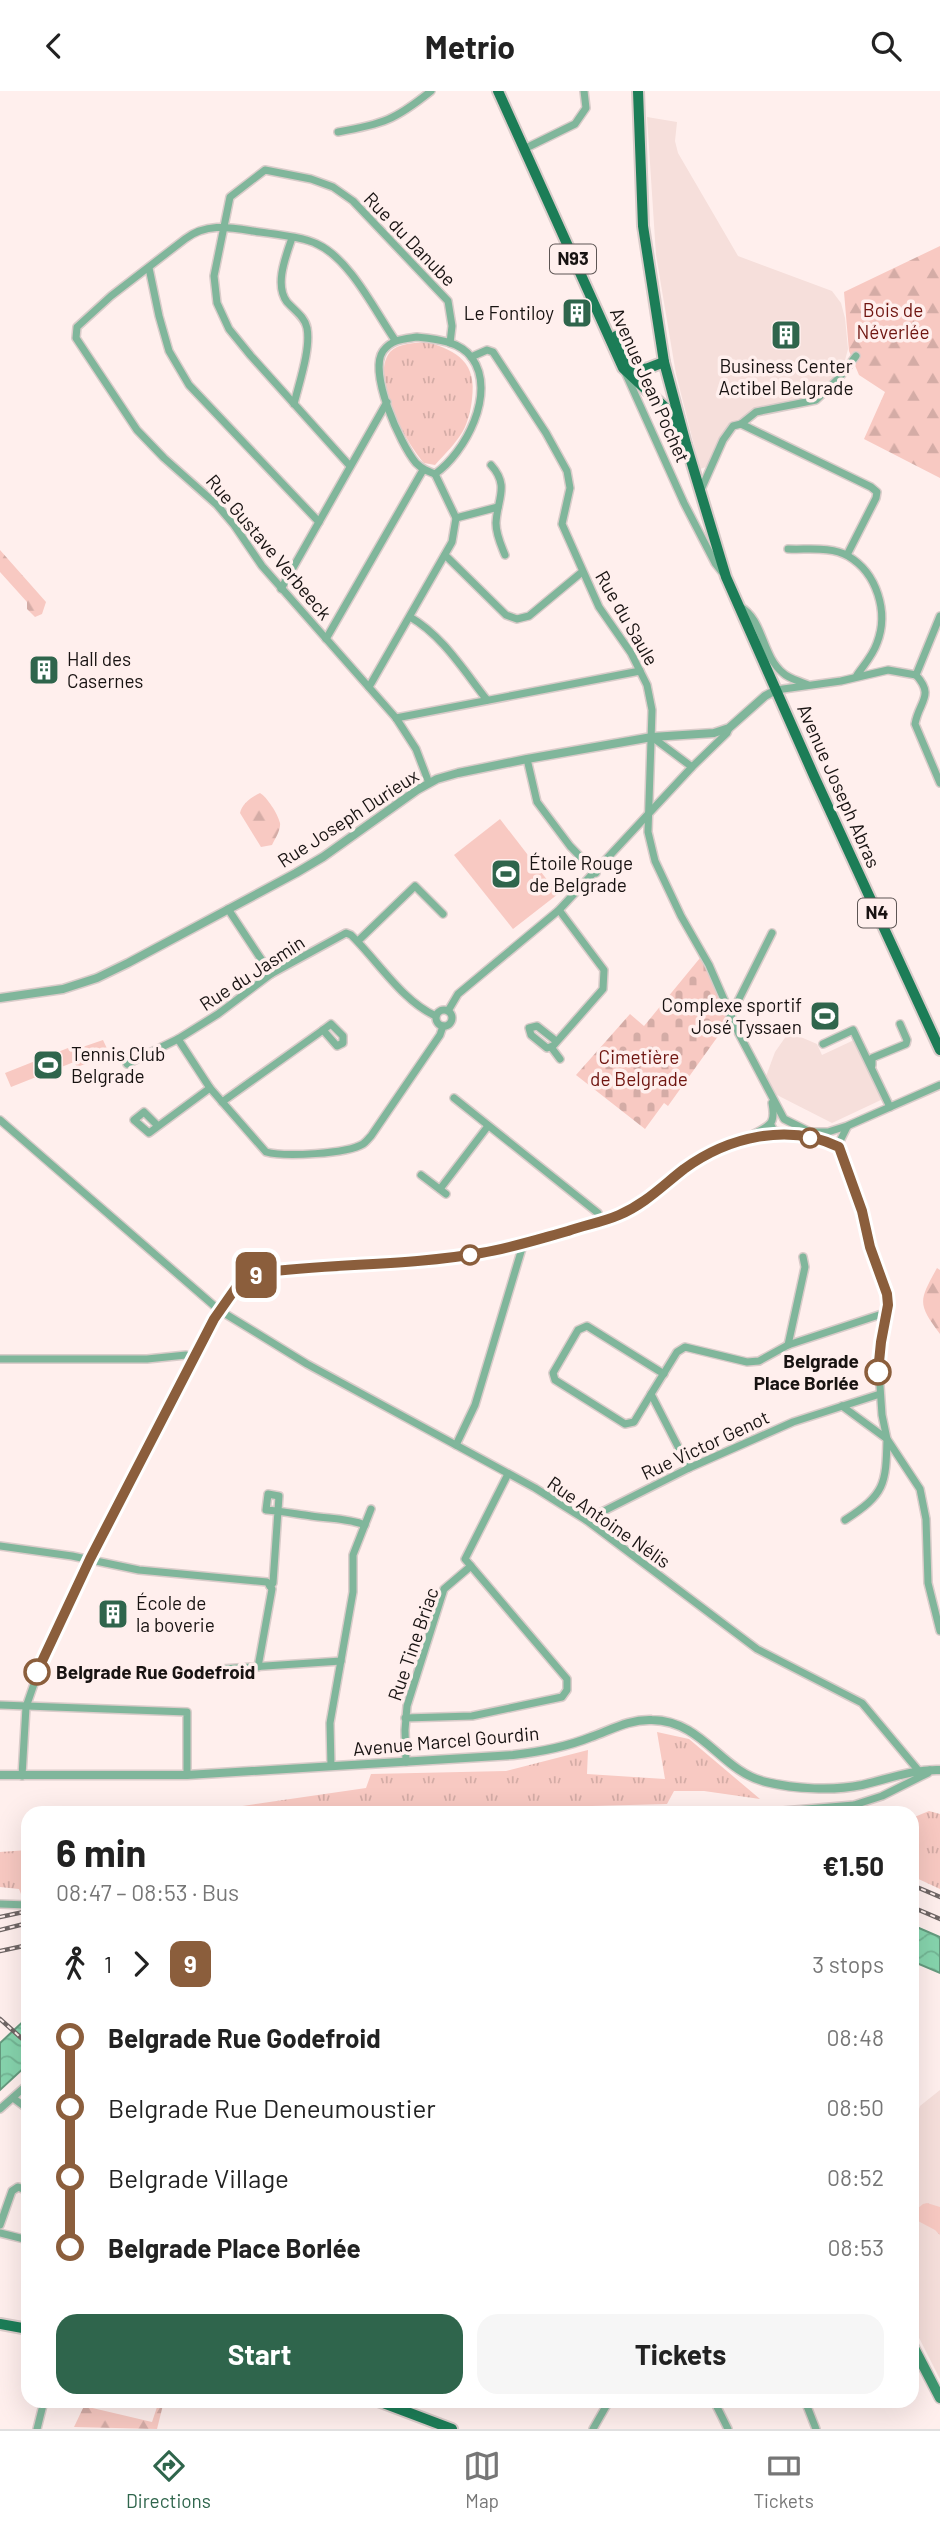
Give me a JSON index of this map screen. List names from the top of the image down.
{
  "streets": {
    "main road": [
      "N93",
      "Avenue Jean Pochet",
      "Avenue Joseph Abras",
      "N4"
    ],
    "street": [
      "Rue du Danube",
      "Rue Gustave Verbeeck",
      "Rue du Saule",
      "Rue Joseph Durieux",
      "Rue du Jasmin",
      "Rue Victor Genot",
      "Rue Antoine Nélis",
      "Rue Tine Briac",
      "Avenue Marcel Gourdin"
    ]
  },
  "crossings": [
    ["Rue du Danube", "Rue du Saule"],
    ["N93", "Avenue Jean Pochet"],
    ["N93", "N4"],
    ["Avenue Jean Pochet", "Avenue Joseph Abras"],
    ["Avenue Jean Pochet", "N4"],
    ["Rue Gustave Verbeeck", "Rue Joseph Durieux"],
    ["Rue du Saule", "Rue Joseph Durieux"],
    ["Rue Victor Genot", "Rue Antoine Nélis"],
    ["Rue Antoine Nélis", "Avenue Marcel Gourdin"],
    ["Rue Tine Briac", "Avenue Marcel Gourdin"]
  ],
  "parks": ["Bois de Néverlée", "Cimetière de Belgrade"],
  "places": {
    "building": [
      "Le Fontiloy",
      "Business Center Actibel Belgrade",
      "Hall des Casernes",
      "École de la boverie"
    ],
    "sports": ["Étoile Rouge de Belgrade", "Complexe sportif José Tyssaen", "Tennis Club Belgrade"],
    "other": ["Belgrade Place Borlée", "Belgrade Rue Godefroid"]
  },
  "lines": ["bus line 9"],
  "page": {
    "header": "Metrio",
    "on_map": "9",
    "heading": ["6 min", "08:47 – 08:53 · Bus", "€1.50"],
    "legs": ["1", "9", "3 stops"],
    "list": [
      {
        "name": "Belgrade Rue Godefroid",
        "value": "08:48"
      },
      {
        "name": "Belgrade Rue Deneumoustier",
        "value": "08:50"
      },
      {
        "name": "Belgrade Village",
        "value": "08:52"
      },
      {
        "name": "Belgrade Place Borlée",
        "value": "08:53"
      }
    ],
    "buttons": ["Start", "Tickets"],
    "tabs": ["Directions", "Map", "Tickets"]
  }
}
